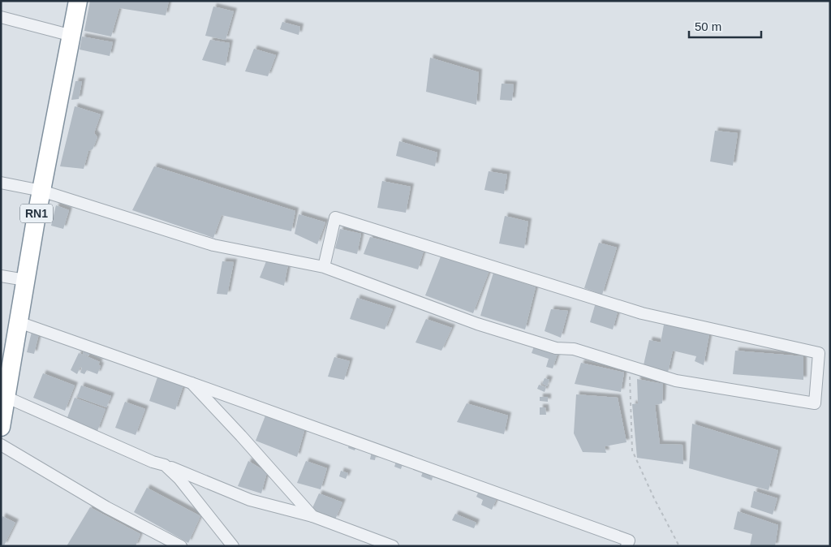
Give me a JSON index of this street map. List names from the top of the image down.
{
  "streets": {
    "highway": ["RN1"]
  },
  "scale_bar": "50 m"
}
